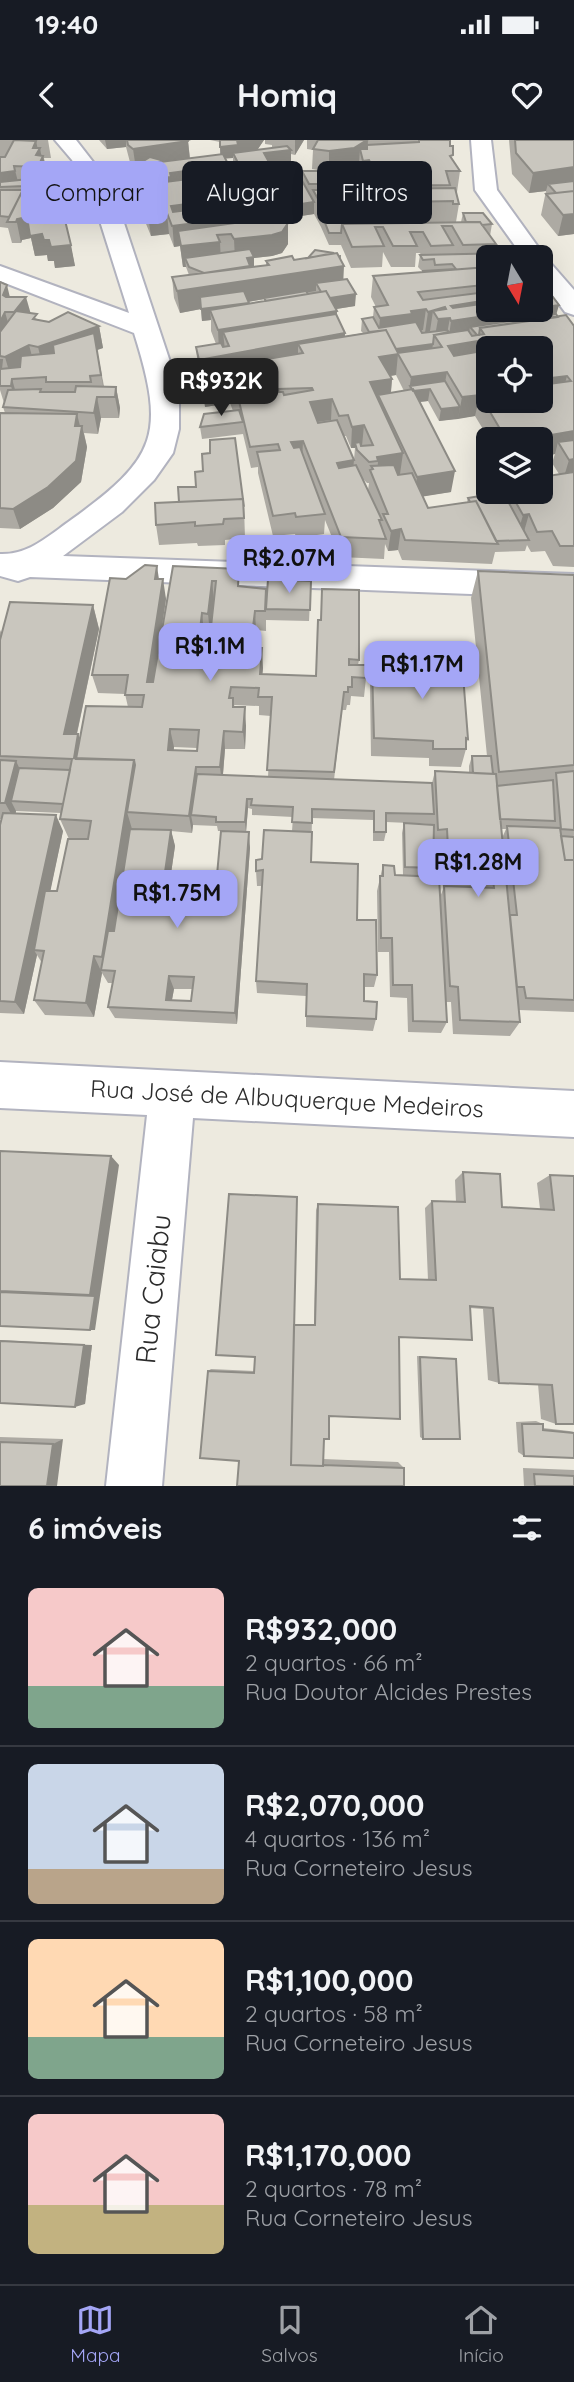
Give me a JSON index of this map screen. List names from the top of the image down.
{
  "streets": {
    "street": ["Rua José de Albuquerque Medeiros", "Rua Caiabu"]
  },
  "crossings": [
    ["Rua José de Albuquerque Medeiros", "Rua Caiabu"]
  ],
  "north": "bottom",
  "page": {
    "status": "19:40",
    "header": "Homiq",
    "chip": ["Comprar", "Alugar", "Filtros"],
    "price": [
      "R$932K",
      "R$2.07M",
      "R$1.1M",
      "R$1.17M",
      "R$1.28M",
      "R$1.75M"
    ],
    "heading": "6 imóveis",
    "list": [
      {
        "name": "R$932,000",
        "note": "2 quartos · 66 m² · Rua Doutor Alcides Prestes"
      },
      {
        "name": "R$2,070,000",
        "note": "4 quartos · 136 m² · Rua Corneteiro Jesus"
      },
      {
        "name": "R$1,100,000",
        "note": "2 quartos · 58 m² · Rua Corneteiro Jesus"
      },
      {
        "name": "R$1,170,000",
        "note": "2 quartos · 78 m² · Rua Corneteiro Jesus"
      }
    ],
    "tabs": ["Mapa", "Salvos", "Início"]
  }
}
